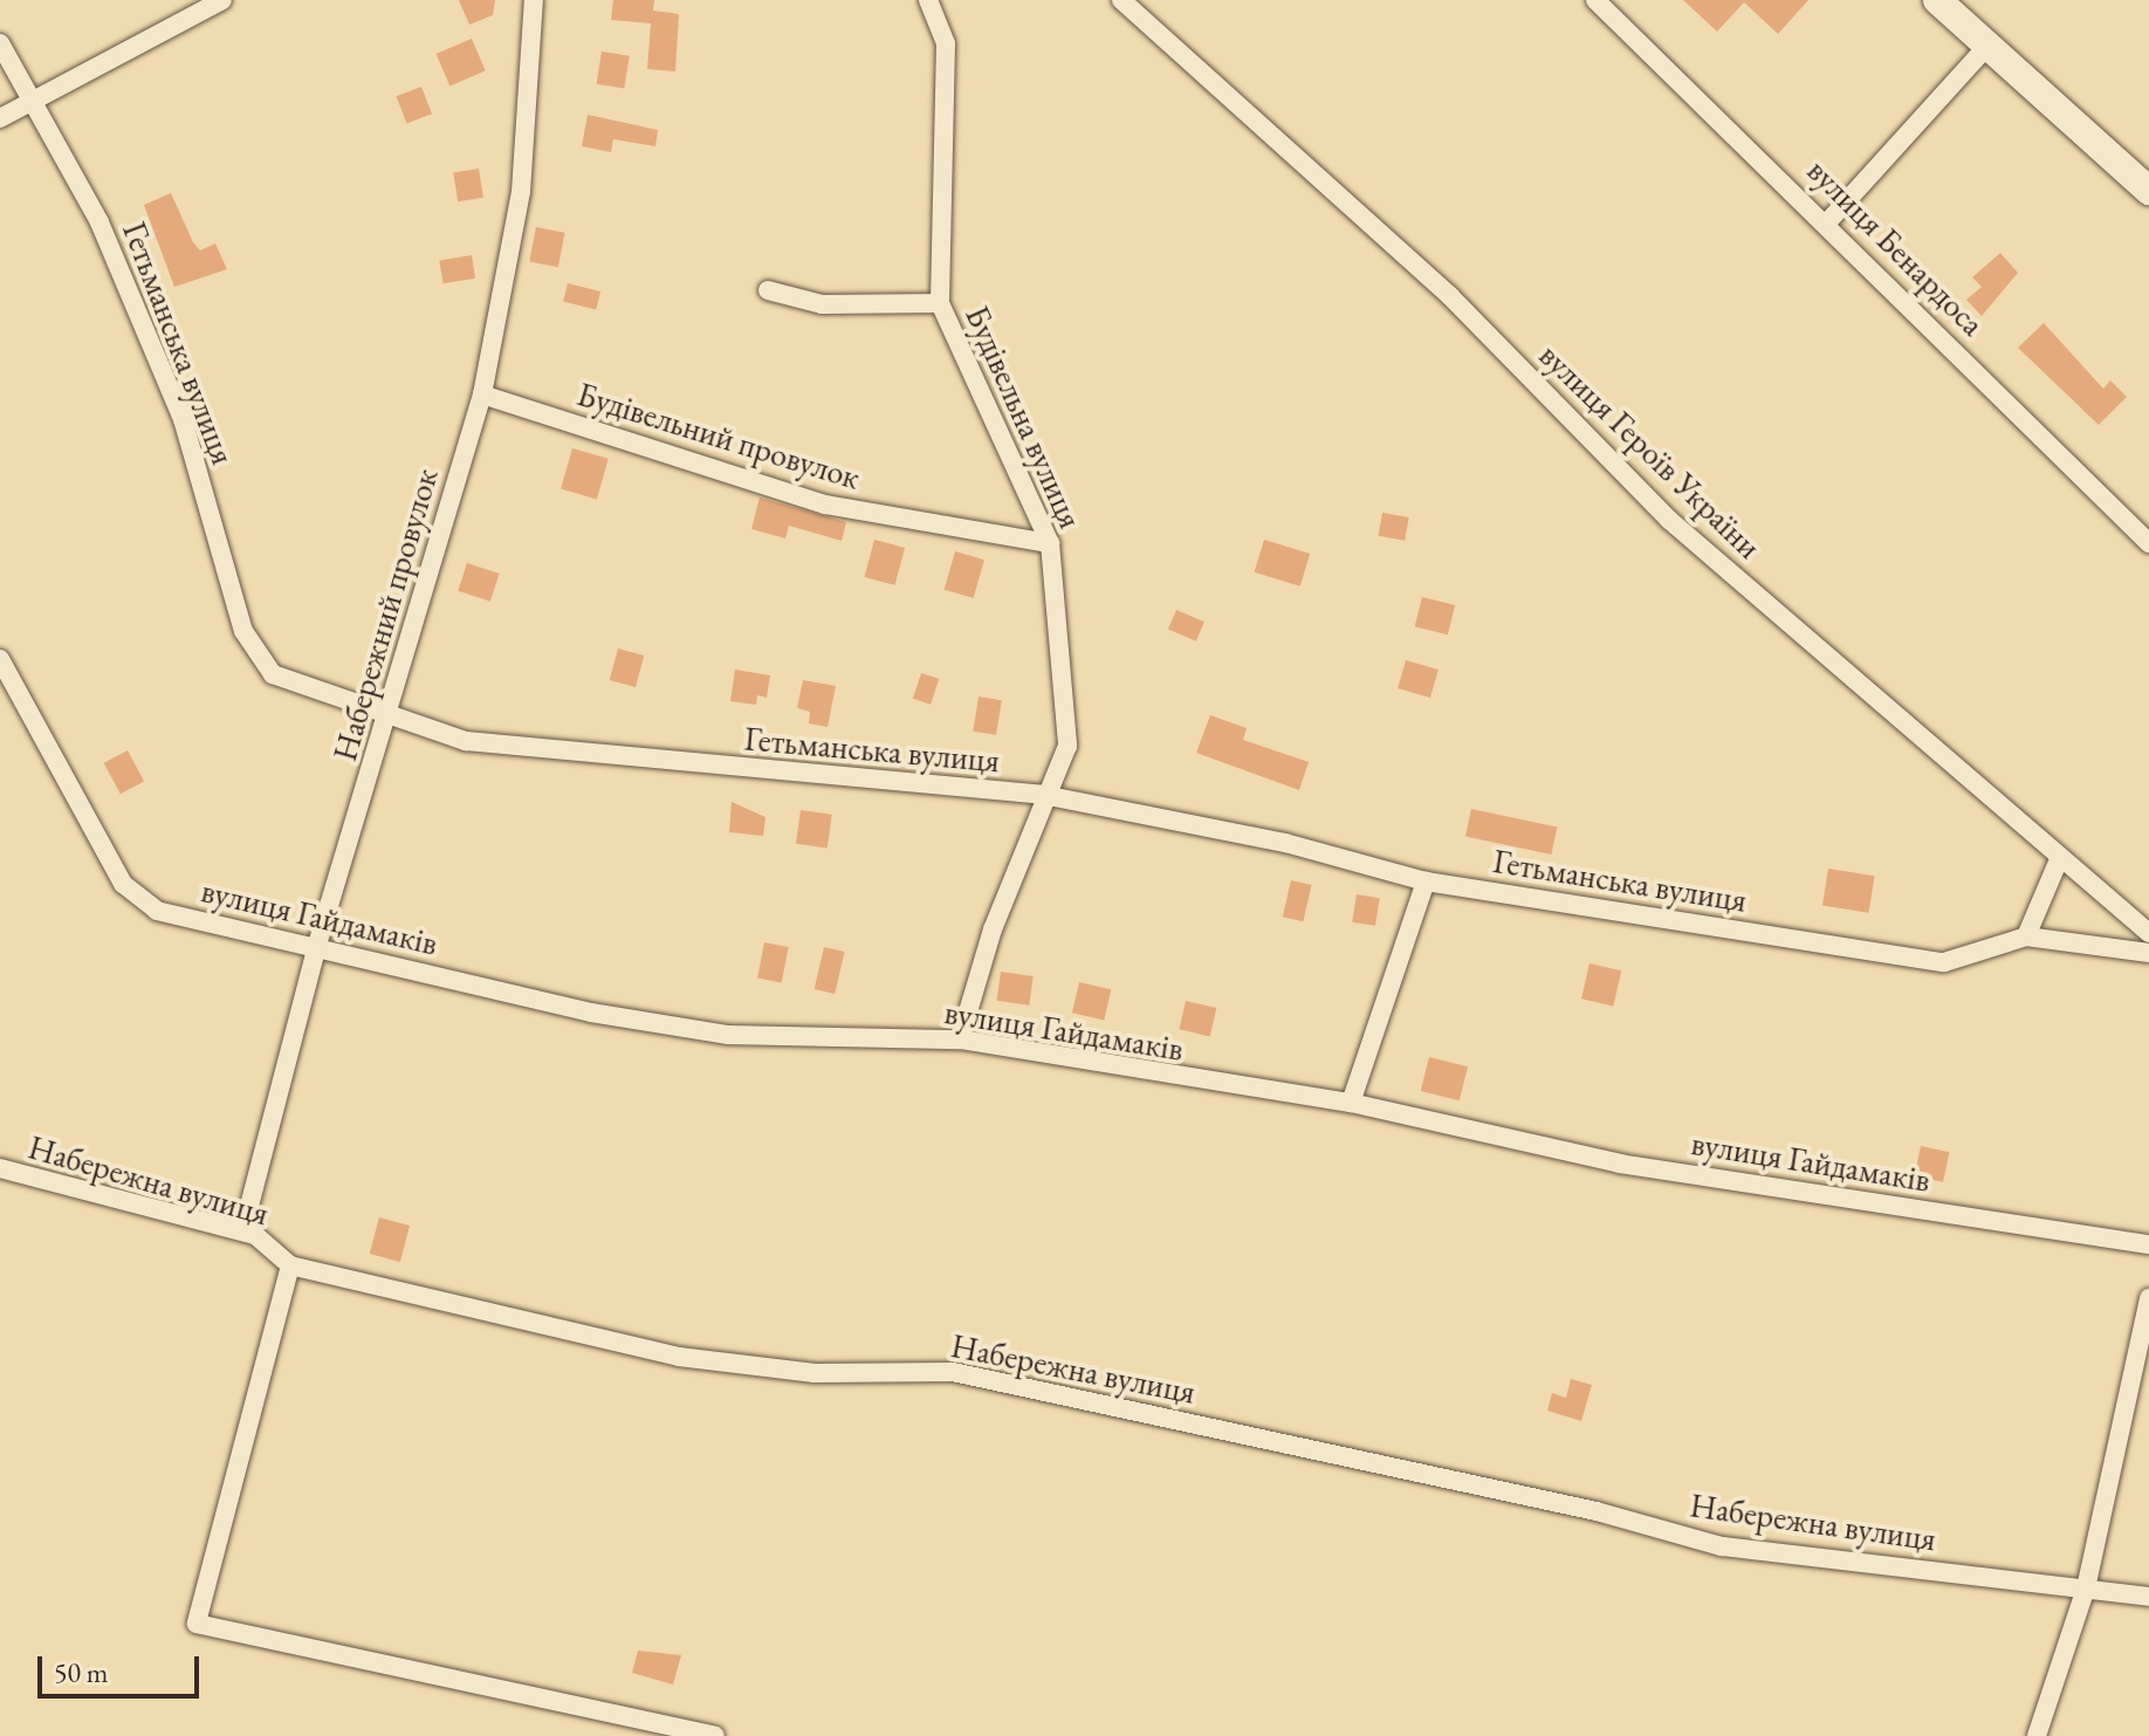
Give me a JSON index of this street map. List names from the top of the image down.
{
  "streets": {
    "street": [
      "вулиця Бенардоса",
      "Гетьманська вулиця",
      "Будівельна вулиця",
      "Будівельний провулок",
      "вулиця Героїв України",
      "Набережний провулок",
      "вулиця Гайдамаків",
      "Набережна вулиця"
    ]
  },
  "crossings": [
    ["Гетьманська вулиця", "Будівельна вулиця"],
    ["Гетьманська вулиця", "Набережний провулок"],
    ["Будівельна вулиця", "Будівельний провулок"],
    ["Будівельна вулиця", "вулиця Гайдамаків"],
    ["Будівельний провулок", "Набережний провулок"],
    ["Набережний провулок", "вулиця Гайдамаків"],
    ["Набережний провулок", "Набережна вулиця"]
  ],
  "scale_bar": "50 m"
}
